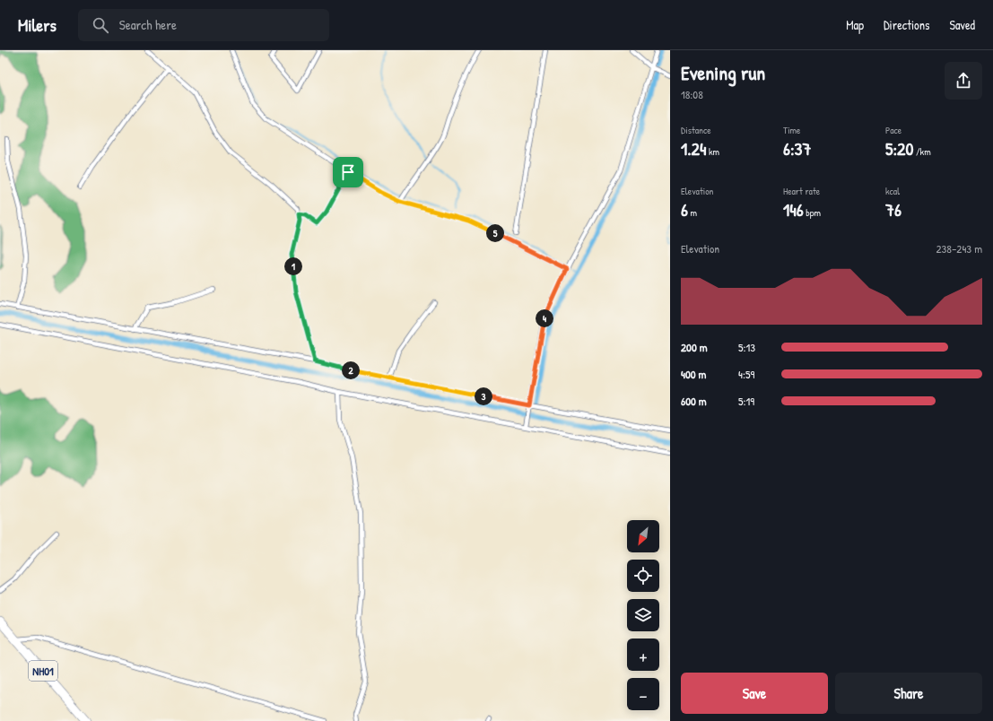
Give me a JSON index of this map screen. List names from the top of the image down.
{
  "streets": {
    "highway": ["NH01"]
  },
  "north": "bottom left",
  "page": {
    "header": "Milers",
    "search": "Search here",
    "nav": ["Map", "Directions", "Saved"],
    "heading": ["Evening run", "18:08"],
    "stats": [
      ["Distance", "1.24 km"],
      ["Time", "6:37"],
      ["Pace", "5:20 /km"],
      ["Elevation", "6 m"],
      ["Heart rate", "146 bpm"],
      ["kcal", "76"]
    ],
    "pins": [
      "5",
      "1",
      "4",
      "2",
      "3"
    ],
    "chart": ["Elevation", "238–243 m"],
    "list": [
      {
        "name": "200 m",
        "note": "5:13"
      },
      {
        "name": "400 m",
        "note": "4:59"
      },
      {
        "name": "600 m",
        "note": "5:19"
      }
    ],
    "map_buttons": ["+", "−"],
    "buttons": ["Save", "Share"]
  }
}
